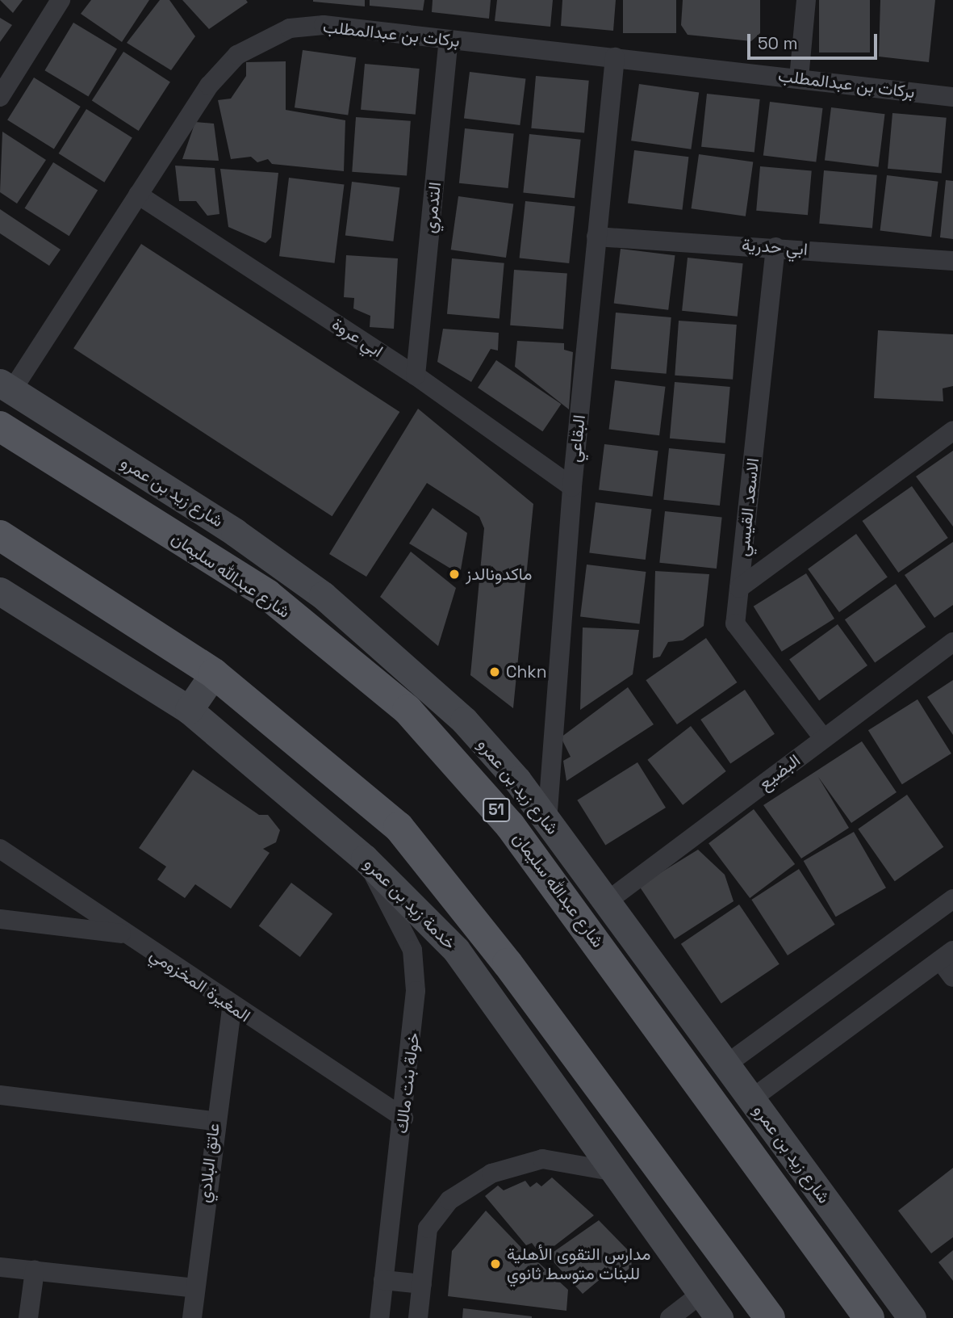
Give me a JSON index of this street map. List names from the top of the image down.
{
  "streets": {
    "main road": [
      "شارع زيد بن عمرو",
      "شارع عبدالله سليمان",
      "51",
      "خدمة زيد بن عمرو"
    ],
    "street": [
      "بركات بن عبدالمطلب",
      "التدمري",
      "ابي حدرية",
      "ابي عروة",
      "البقاعي",
      "الاسعد القيسي",
      "البضيع",
      "المغيرة المخزومي",
      "خولة بنت مالك",
      "عاتق البلادي"
    ]
  },
  "crossings": [
    ["بركات بن عبدالمطلب", "التدمري"],
    ["بركات بن عبدالمطلب", "ابي عروة"],
    ["بركات بن عبدالمطلب", "البقاعي"],
    ["بركات بن عبدالمطلب", "شارع زيد بن عمرو"],
    ["التدمري", "ابي عروة"],
    ["ابي حدرية", "البقاعي"],
    ["ابي حدرية", "الاسعد القيسي"],
    ["ابي عروة", "البقاعي"],
    ["البقاعي", "شارع زيد بن عمرو"],
    ["شارع زيد بن عمرو", "البضيع"],
    ["الاسعد القيسي", "البضيع"],
    ["خدمة زيد بن عمرو", "خولة بنت مالك"],
    ["المغيرة المخزومي", "خولة بنت مالك"],
    ["المغيرة المخزومي", "عاتق البلادي"]
  ],
  "places": ["ماكدونالدز", "Chkn", "مدارس التقوى الأهلية للبنات متوسط ثانوي"],
  "scale_bar": "50 m"
}
